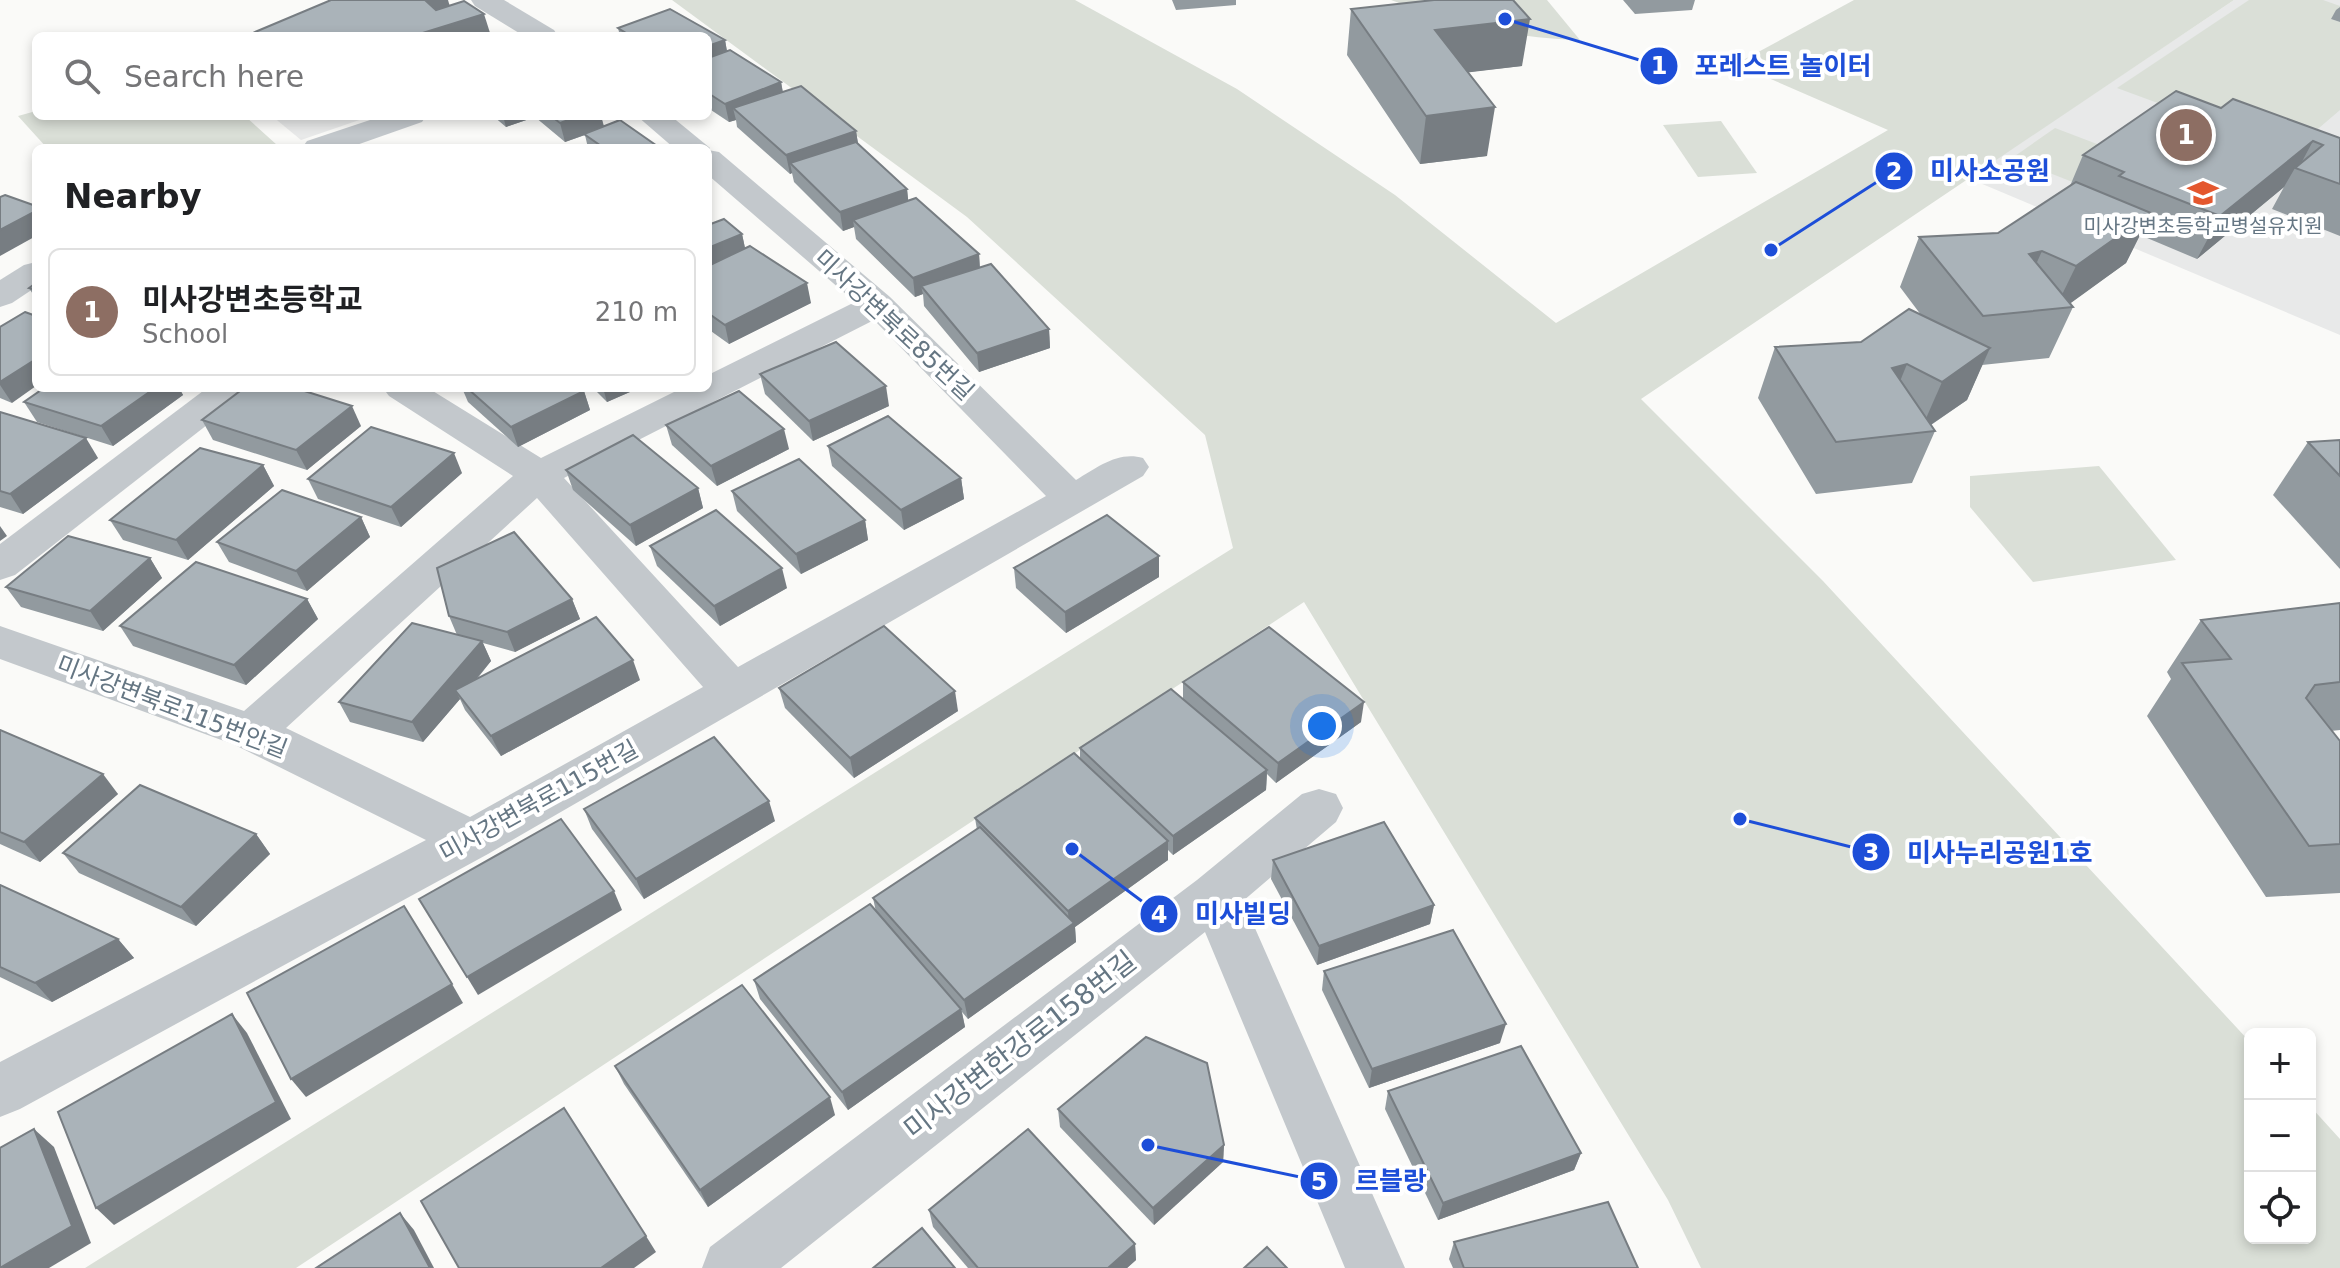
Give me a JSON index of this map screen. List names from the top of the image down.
{
  "streets": {
    "street": [
      "미사강변북로85번길",
      "미사강변북로115번안길",
      "미사강변북로115번길",
      "미사강변한강로158번길"
    ]
  },
  "crossings": [
    ["미사강변북로85번길", "미사강변북로115번길"],
    ["미사강변북로115번안길", "미사강변북로115번길"]
  ],
  "places": {
    "other": [
      "포레스트 놀이터",
      "미사소공원",
      "미사누리공원1호",
      "미사빌딩",
      "르블랑"
    ],
    "school or university": ["미사강변초등학교병설유치원"]
  },
  "page": {
    "search": "Search here",
    "pins": "1",
    "heading": "Nearby",
    "list": [
      {
        "mark": "1",
        "name": "미사강변초등학교",
        "note": "School",
        "value": "210 m"
      }
    ],
    "map_buttons": ["+", "−"]
  }
}
